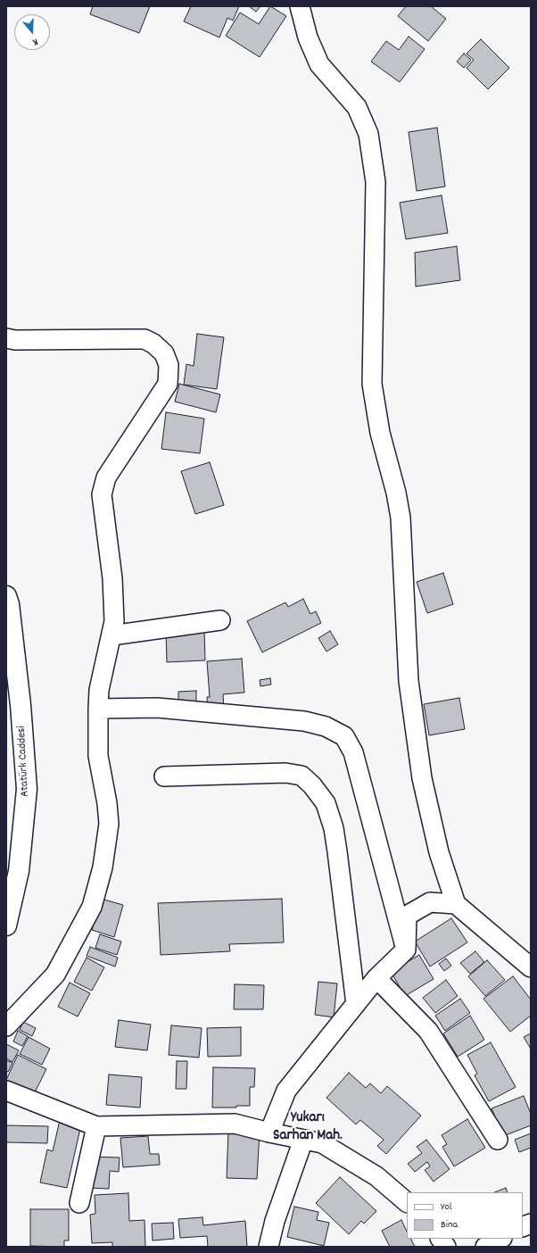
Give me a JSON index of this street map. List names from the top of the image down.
{
  "streets": {
    "main road": ["Atatürk Caddesi"]
  },
  "districts": ["Yukarı Sarhan Mah."],
  "legend": ["Yol", "Bina"],
  "north": "bottom"
}
